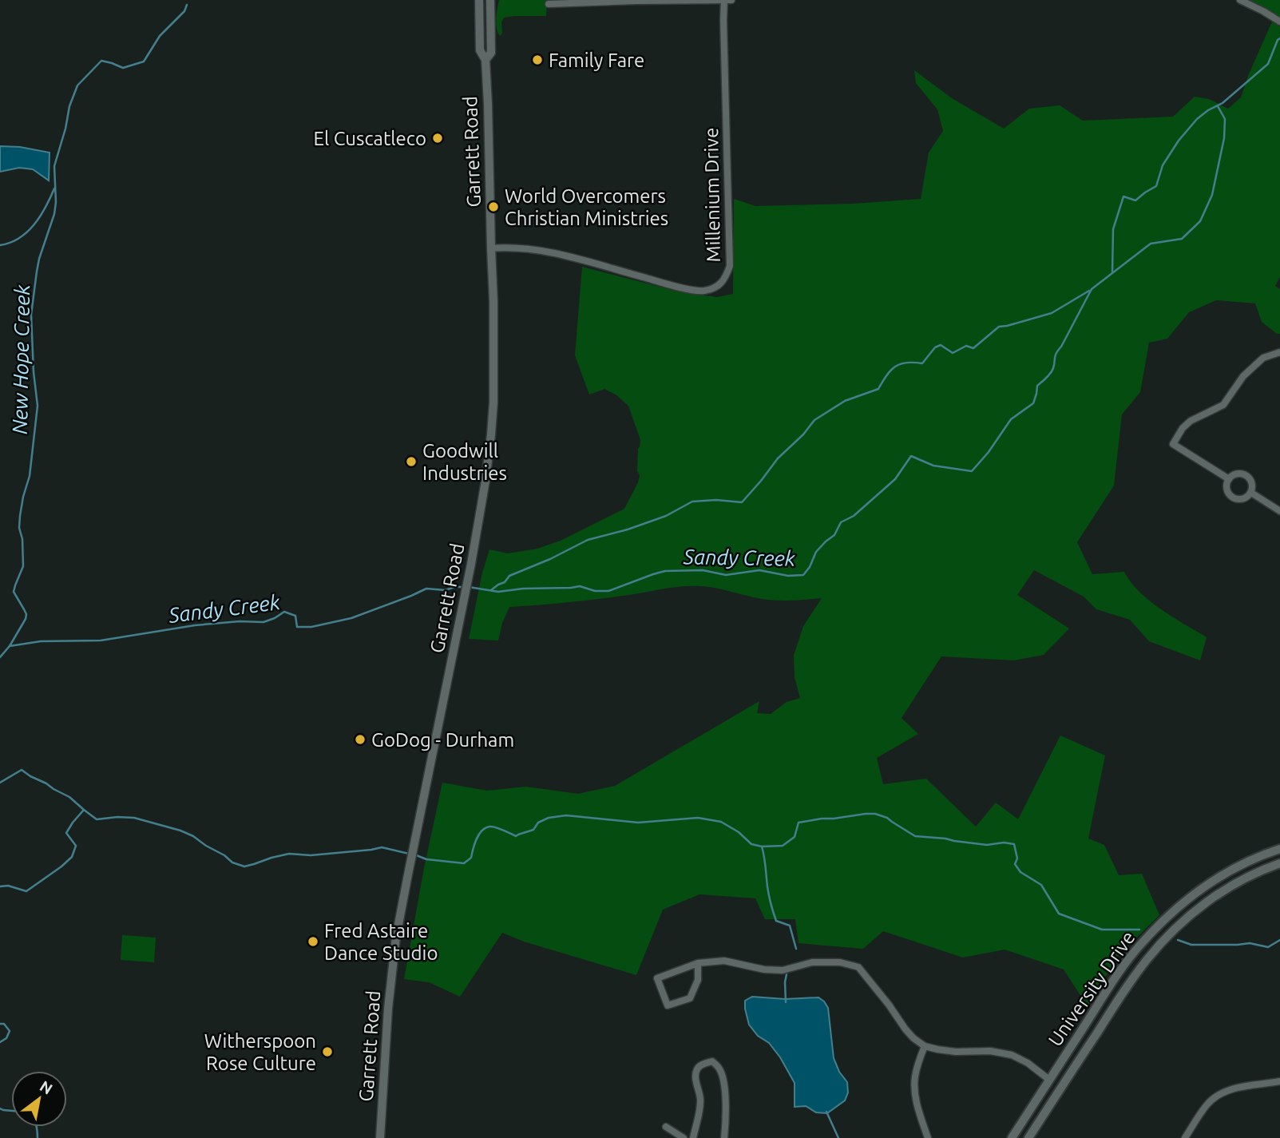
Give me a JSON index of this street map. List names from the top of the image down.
{
  "streets": {
    "main road": ["University Drive"],
    "street": ["Garrett Road", "Millenium Drive"]
  },
  "crossings": [
    ["Garrett Road", "Millenium Drive"]
  ],
  "water": ["New Hope Creek", "Sandy Creek"],
  "places": [
    "Family Fare",
    "El Cuscatleco",
    "World Overcomers Christian Ministries",
    "Goodwill Industries",
    "GoDog - Durham",
    "Fred Astaire Dance Studio",
    "Witherspoon Rose Culture"
  ],
  "north": "top right"
}
